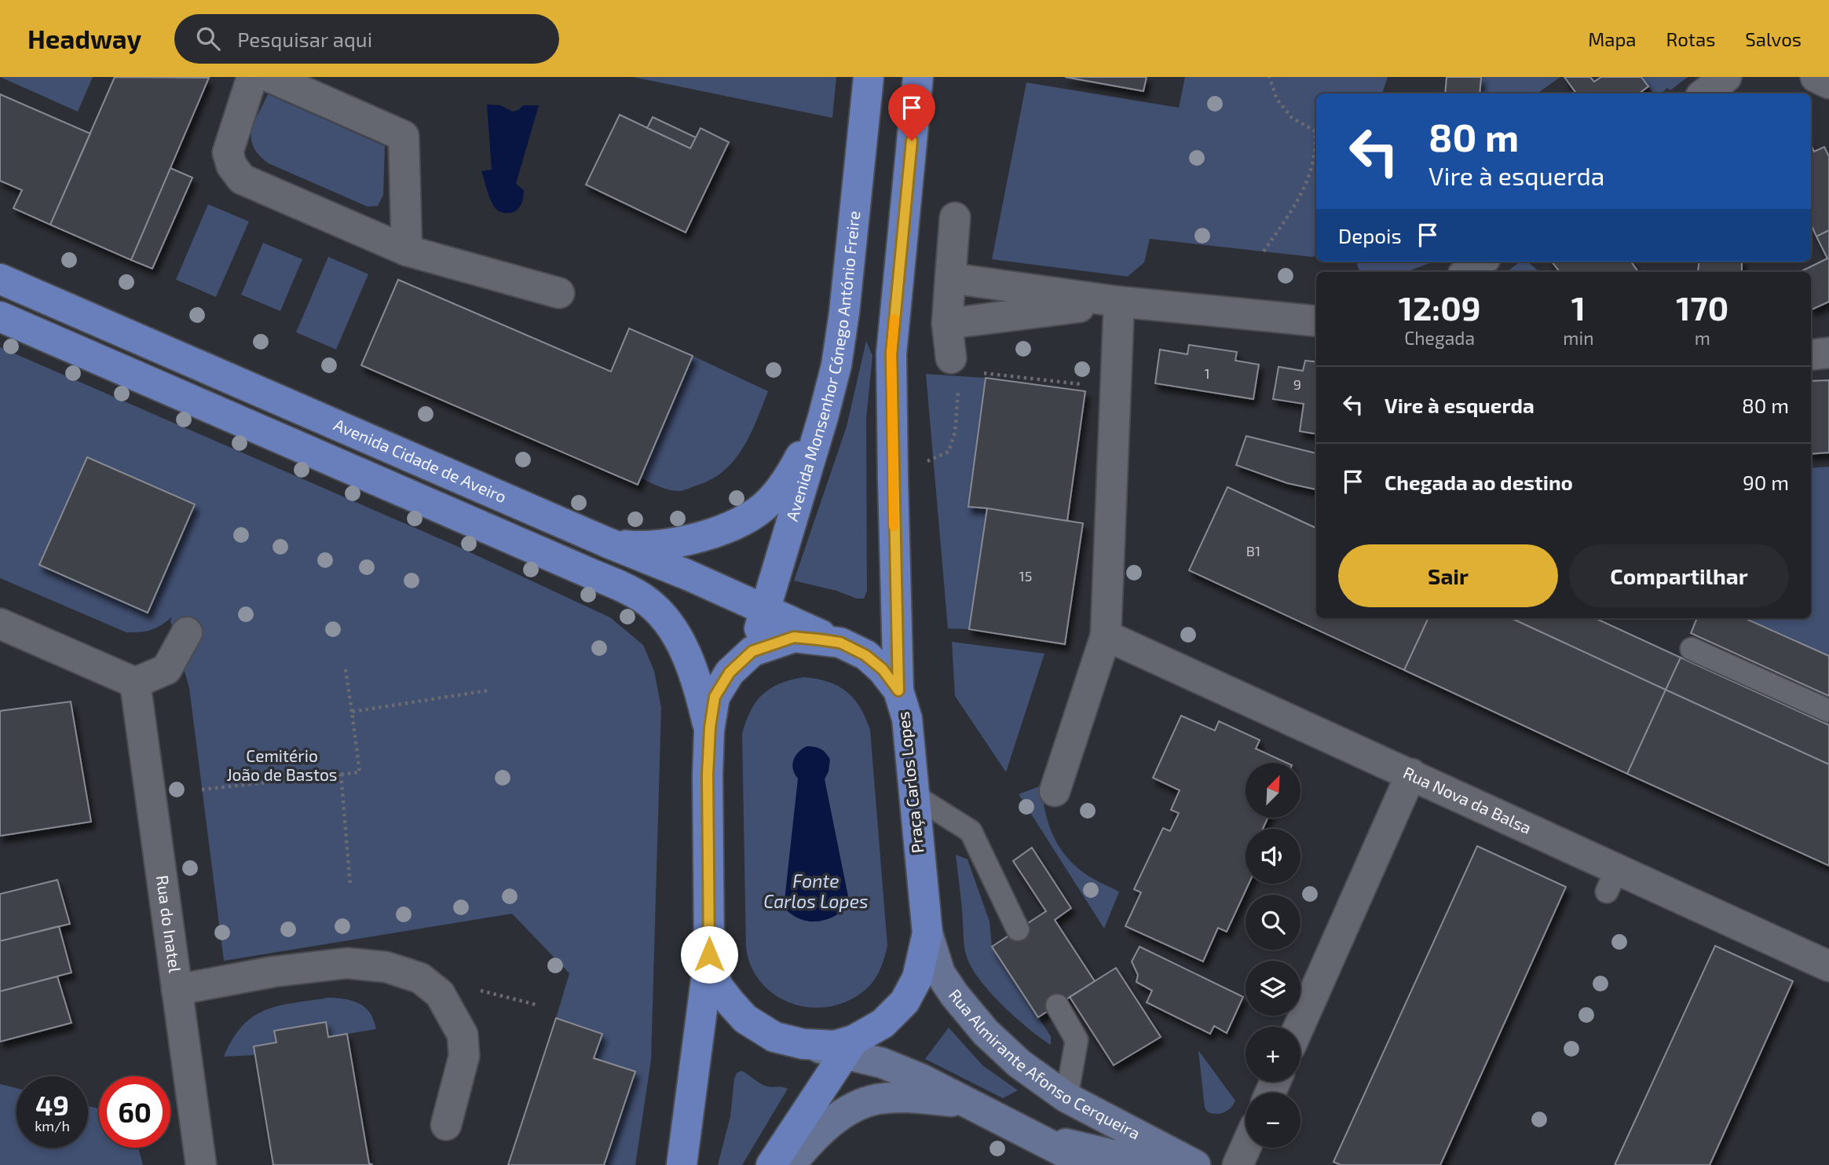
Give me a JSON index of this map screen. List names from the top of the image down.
{
  "streets": {
    "main road": [
      "Avenida Monsenhor Cónego António Freire",
      "Avenida Cidade de Aveiro",
      "Praça Carlos Lopes",
      "Rua Almirante Afonso Cerqueira"
    ],
    "street": ["Rua Nova da Balsa", "Rua do Inatel"]
  },
  "crossings": [
    ["Avenida Monsenhor Cónego António Freire", "Avenida Cidade de Aveiro"],
    ["Avenida Monsenhor Cónego António Freire", "Praça Carlos Lopes"],
    ["Avenida Cidade de Aveiro", "Praça Carlos Lopes"],
    ["Praça Carlos Lopes", "Rua Almirante Afonso Cerqueira"]
  ],
  "water": ["Fonte Carlos Lopes"],
  "parks": ["Cemitério João de Bastos"],
  "house_numbers": [
    "1",
    "9",
    "B1",
    "15"
  ],
  "north": "top right",
  "page": {
    "header": "Headway",
    "search": "Pesquisar aqui",
    "nav": ["Mapa", "Rotas", "Salvos"],
    "turn": ["80 m", "Vire à esquerda"],
    "then": "Depois",
    "eta": [
      "12:09",
      "Chegada",
      "1",
      "min",
      "170",
      "m"
    ],
    "list": [
      {
        "name": "Vire à esquerda",
        "value": "80 m"
      },
      {
        "name": "Chegada ao destino",
        "value": "90 m"
      }
    ],
    "buttons": ["Sair", "Compartilhar"],
    "map_buttons": ["+", "−"],
    "speed": "49 km/h",
    "limit": "60"
  }
}
